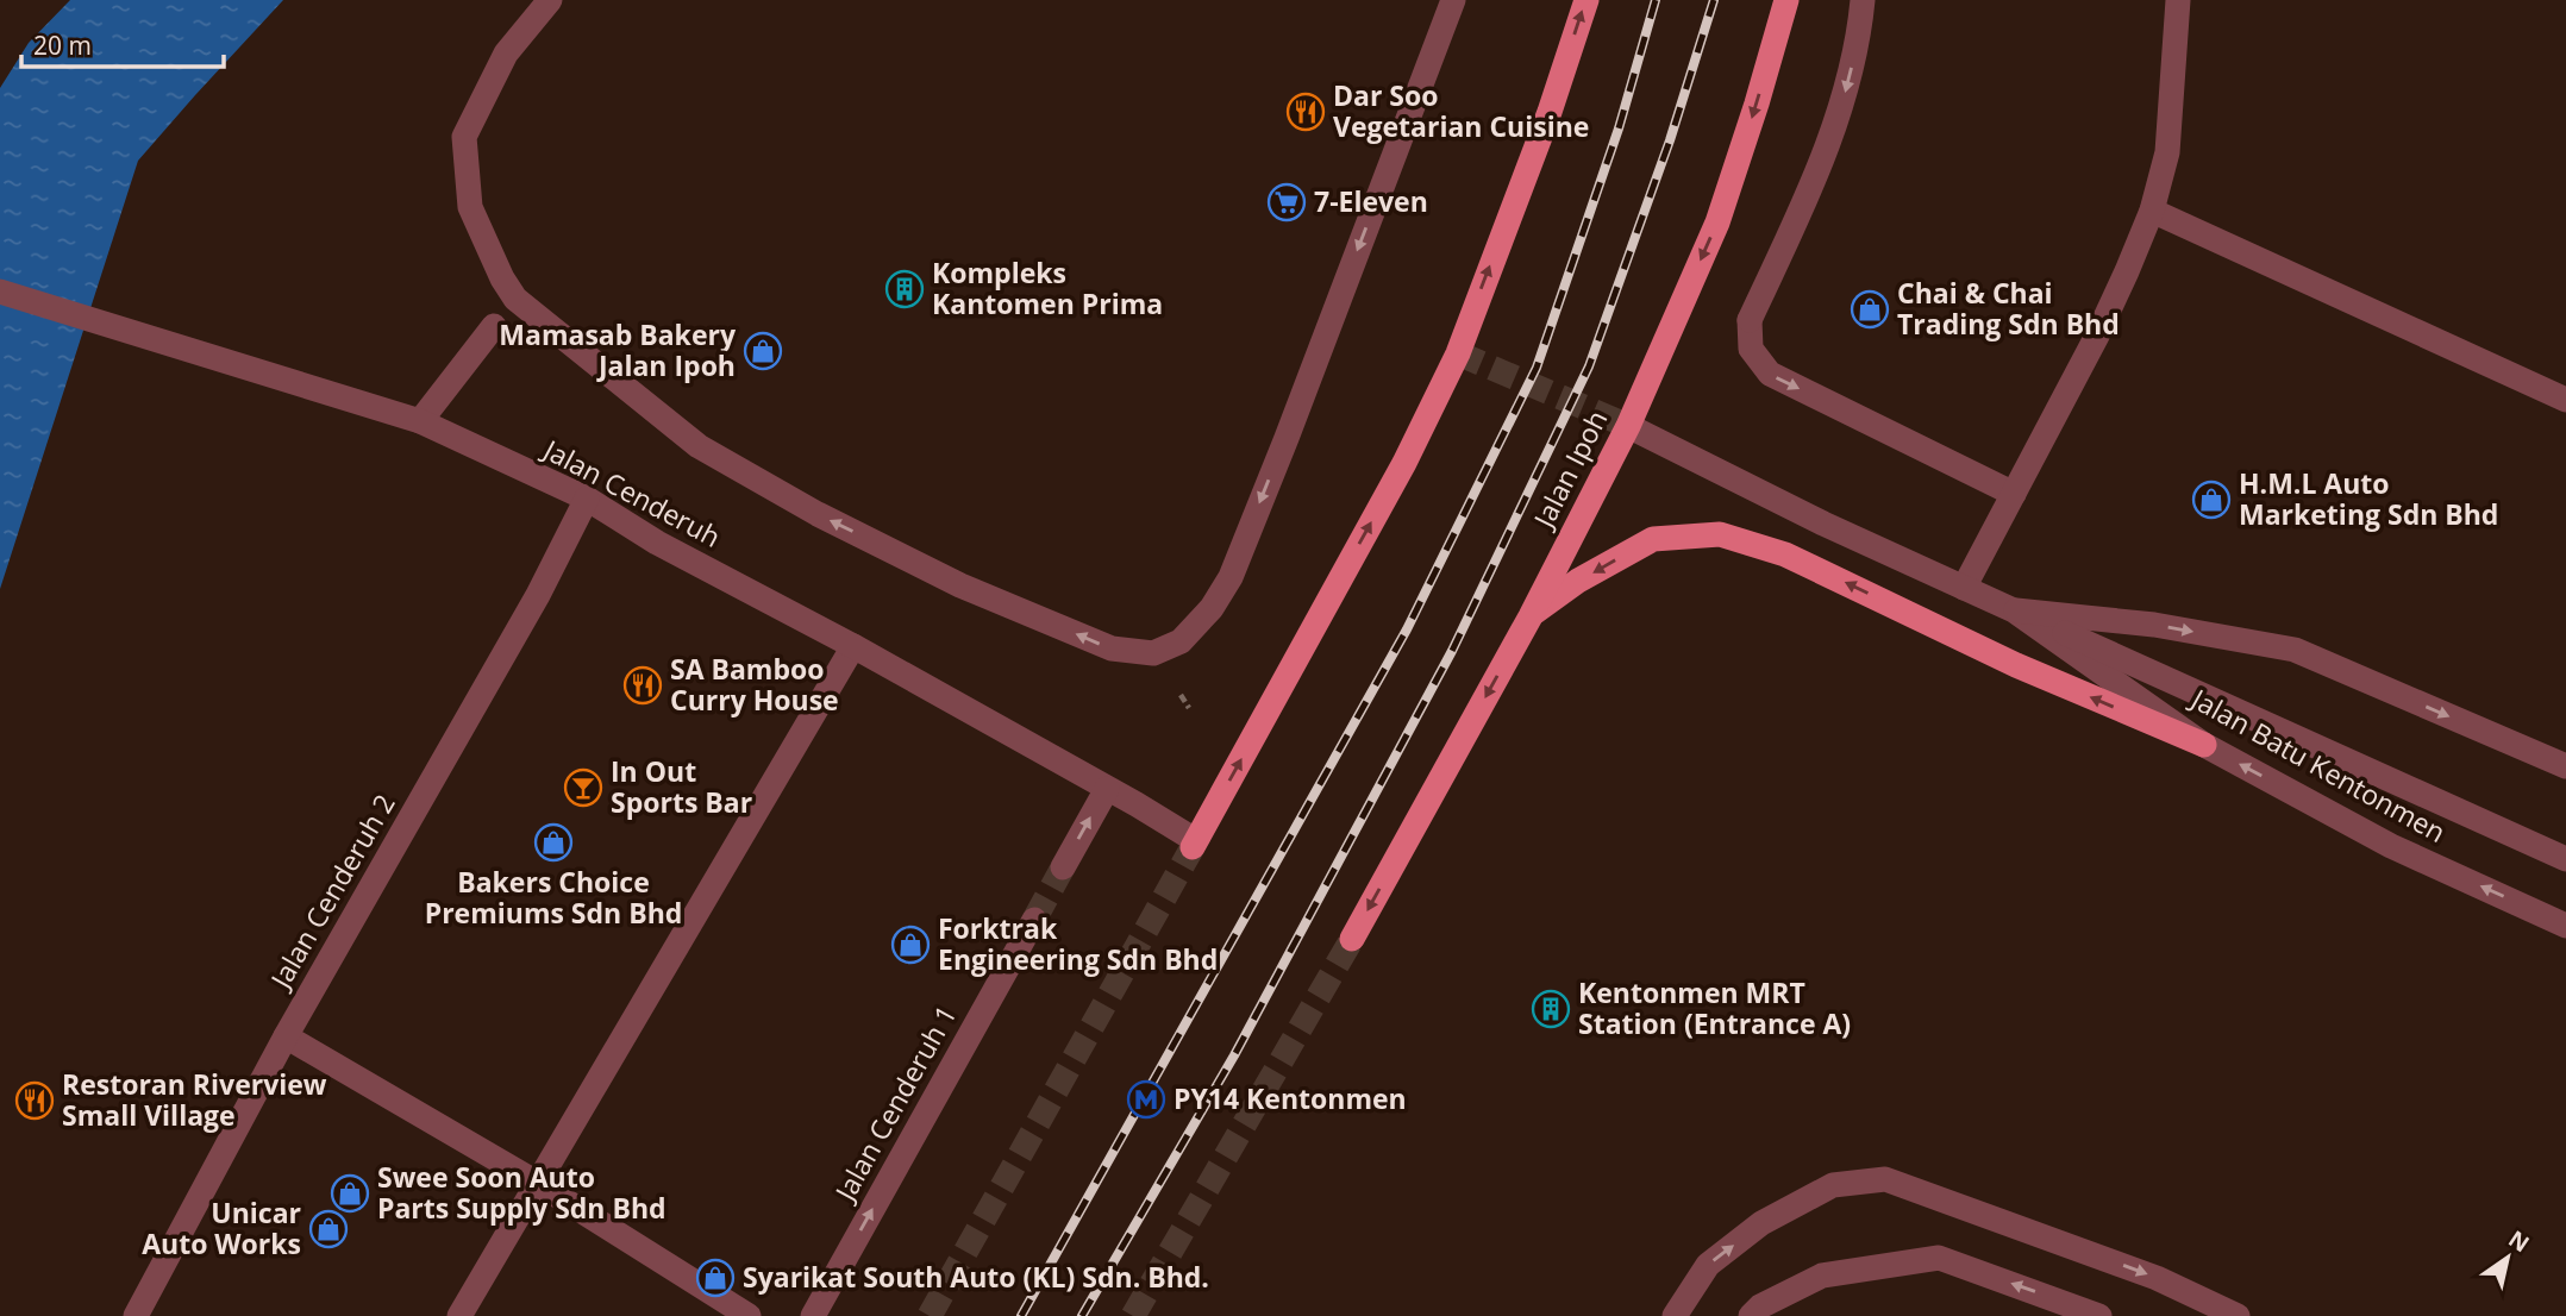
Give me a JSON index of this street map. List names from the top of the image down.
{
  "streets": {
    "main road": ["Jalan Ipoh"],
    "street": [
      "Jalan Cenderuh",
      "Jalan Batu Kentonmen",
      "Jalan Cenderuh 2",
      "Jalan Cenderuh 1"
    ]
  },
  "crossings": [
    ["Jalan Ipoh", "Jalan Batu Kentonmen"],
    ["Jalan Cenderuh", "Jalan Cenderuh 2"]
  ],
  "one_way": ["Jalan Cenderuh 1"],
  "places": {
    "restaurant": ["Dar Soo Vegetarian Cuisine", "SA Bamboo Curry House", "Restoran Riverview Small Village"],
    "supermarket": ["7-Eleven"],
    "building": ["Kompleks Kantomen Prima", "Kentonmen MRT Station (Entrance A)"],
    "shop": [
      "Chai & Chai Trading Sdn Bhd",
      "Mamasab Bakery Jalan Ipoh",
      "H.M.L Auto Marketing Sdn Bhd",
      "Bakers Choice Premiums Sdn Bhd",
      "Forktrak Engineering Sdn Bhd",
      "Swee Soon Auto Parts Supply Sdn Bhd",
      "Unicar Auto Works",
      "Syarikat South Auto (KL) Sdn. Bhd."
    ],
    "bar": ["In Out Sports Bar"],
    "metro station": ["PY14 Kentonmen"]
  },
  "scale_bar": "20 m",
  "north": "top right"
}
